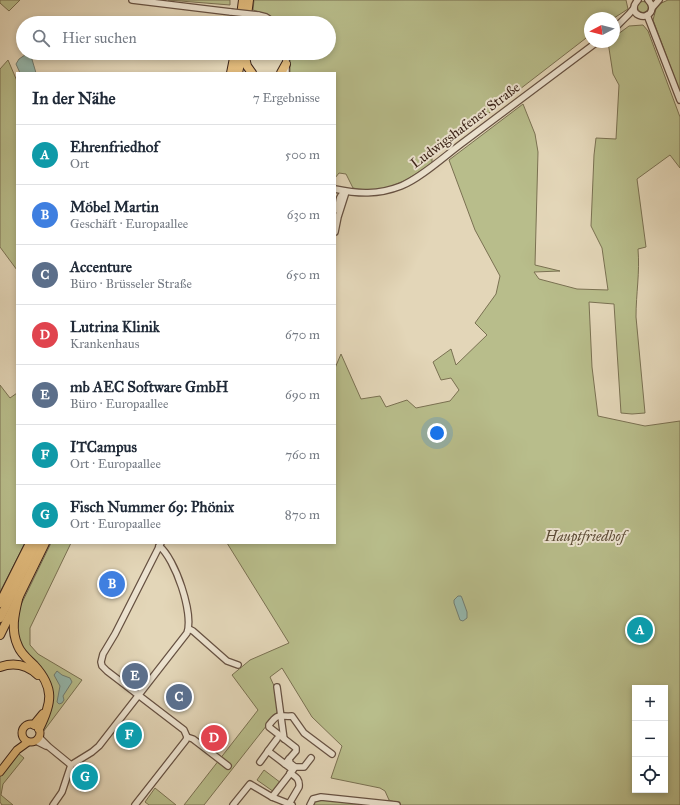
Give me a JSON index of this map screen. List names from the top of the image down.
{
  "streets": {
    "street": ["Ludwigshafener Straße"]
  },
  "parks": ["Hauptfriedhof"],
  "north": "left",
  "page": {
    "search": "Hier suchen",
    "heading": ["In der Nähe", "7 Ergebnisse"],
    "list": [
      {
        "mark": "A",
        "name": "Ehrenfriedhof",
        "note": "Ort",
        "value": "500 m"
      },
      {
        "mark": "B",
        "name": "Möbel Martin",
        "note": "Geschäft · Europaallee",
        "value": "630 m"
      },
      {
        "mark": "C",
        "name": "Accenture",
        "note": "Büro · Brüsseler Straße",
        "value": "650 m"
      },
      {
        "mark": "D",
        "name": "Lutrina Klinik",
        "note": "Krankenhaus",
        "value": "670 m"
      },
      {
        "mark": "E",
        "name": "mb AEC Software GmbH",
        "note": "Büro · Europaallee",
        "value": "690 m"
      },
      {
        "mark": "F",
        "name": "ITCampus",
        "note": "Ort · Europaallee",
        "value": "760 m"
      },
      {
        "mark": "G",
        "name": "Fisch Nummer 69: Phönix",
        "note": "Ort · Europaallee",
        "value": "870 m"
      }
    ],
    "pins": [
      "B",
      "A",
      "E",
      "C",
      "F",
      "D",
      "G"
    ],
    "map_buttons": ["+", "−"]
  }
}
